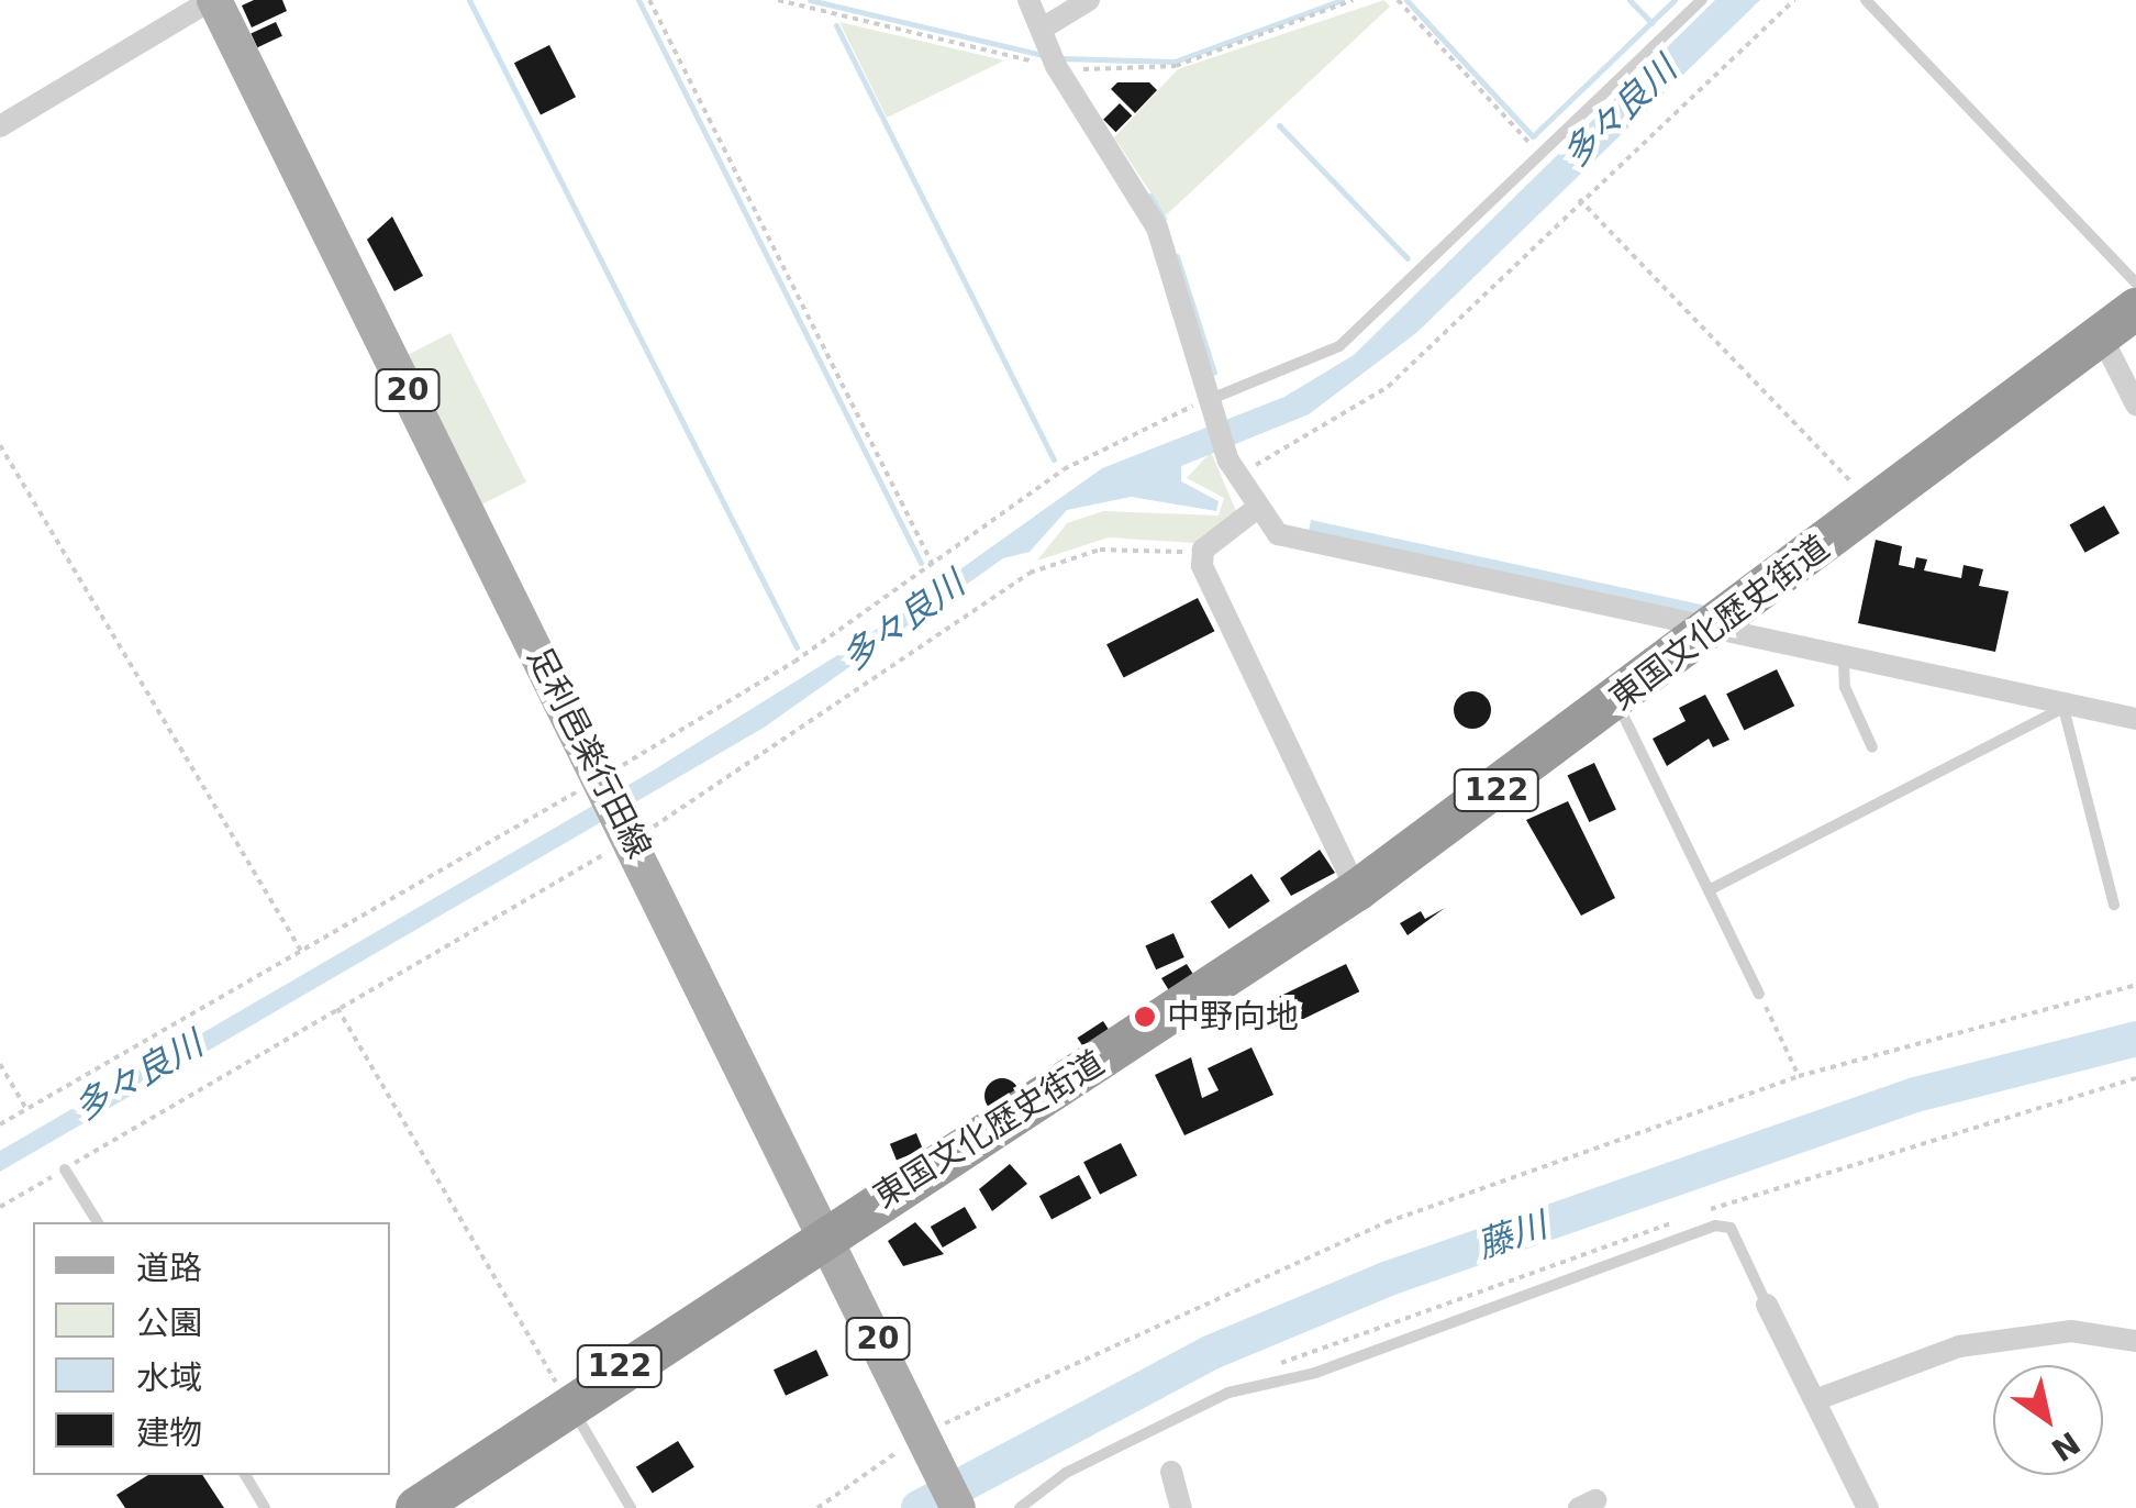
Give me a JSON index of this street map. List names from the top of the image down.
{
  "streets": {
    "highway": ["東国文化歴史街道", "122"],
    "main road": ["20", "足利邑楽行田線"]
  },
  "crossings": [
    ["東国文化歴史街道", "足利邑楽行田線"]
  ],
  "water": ["多々良川", "藤川"],
  "places": ["中野向地"],
  "legend": [
    "道路",
    "公園",
    "水域",
    "建物"
  ],
  "north": "bottom right"
}
